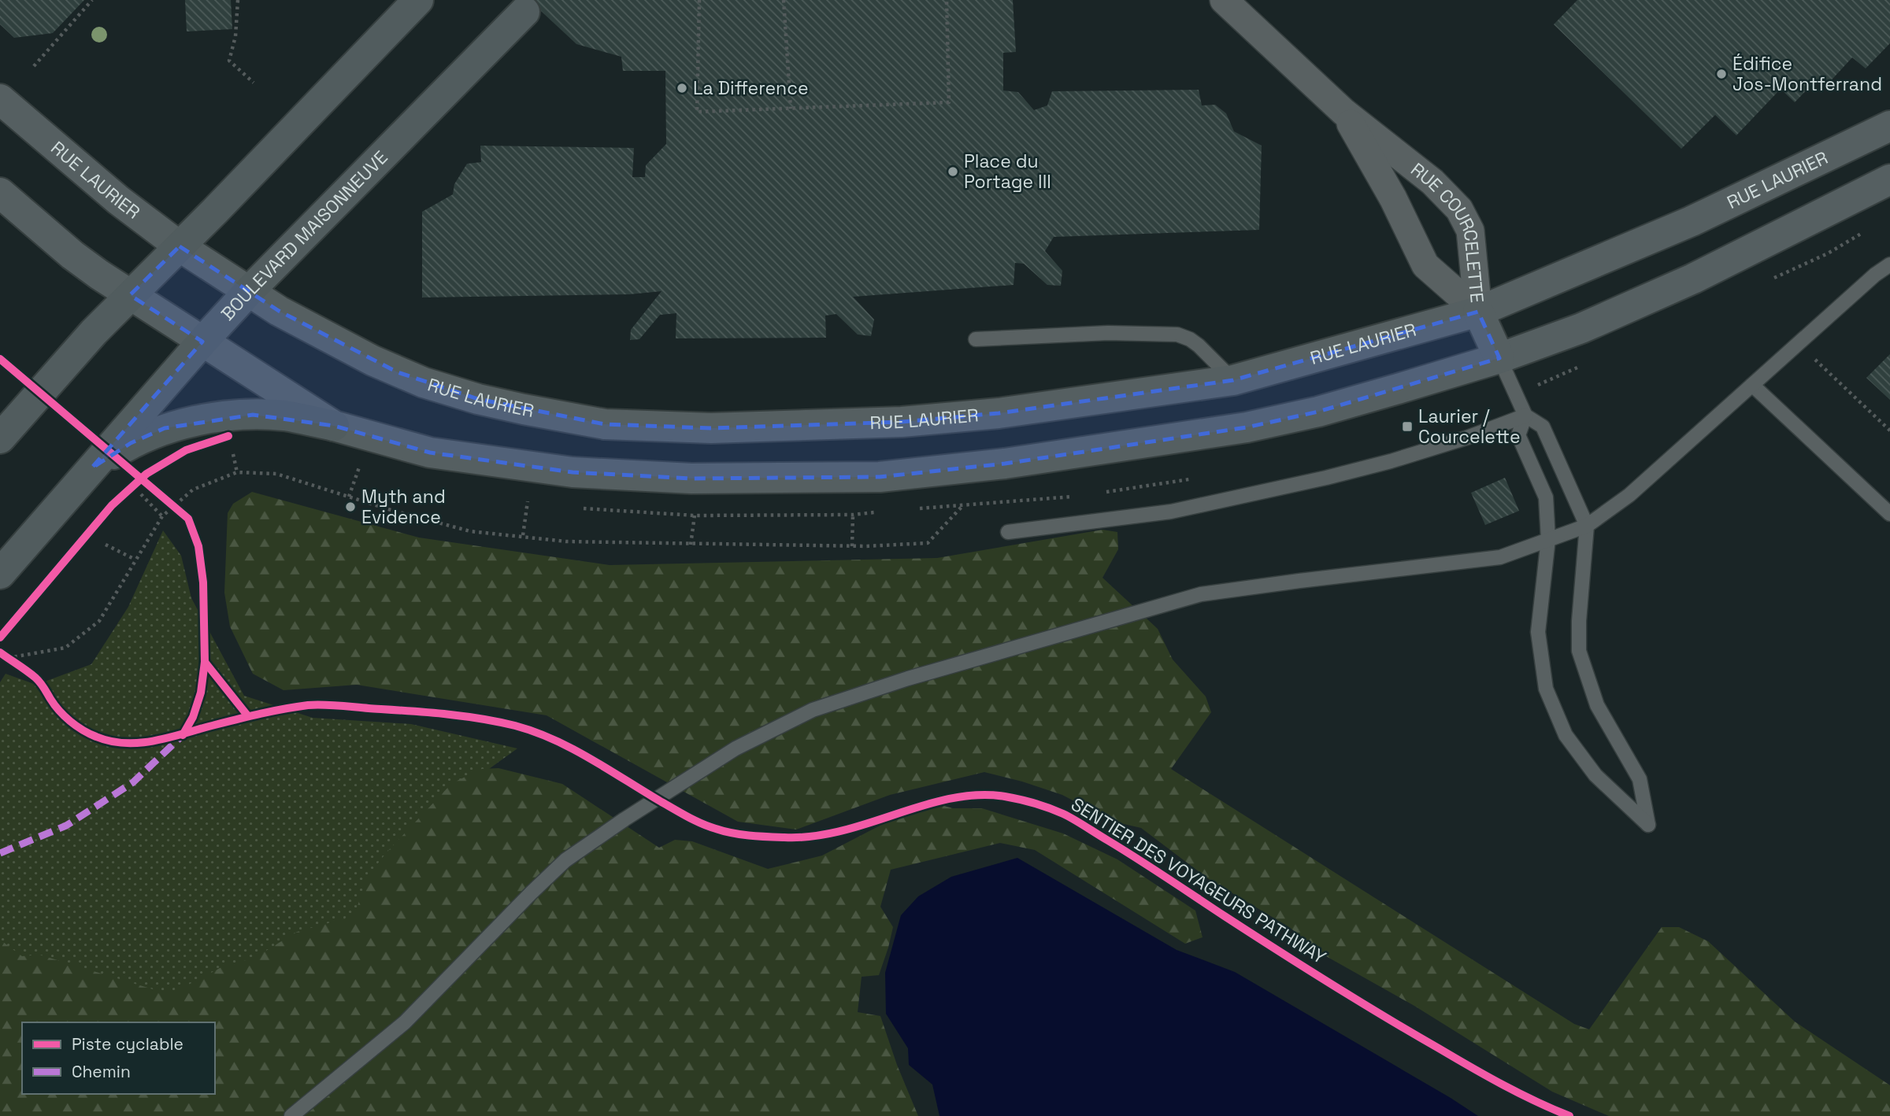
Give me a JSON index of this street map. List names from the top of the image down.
{
  "streets": {
    "main road": ["RUE LAURIER", "BOULEVARD MAISONNEUVE"],
    "street": ["RUE COURCELETTE"],
    "cycle path": ["SENTIER DES VOYAGEURS PATHWAY"]
  },
  "crossings": [
    ["RUE LAURIER", "BOULEVARD MAISONNEUVE"],
    ["RUE LAURIER", "RUE COURCELETTE"]
  ],
  "places": {
    "other": [
      "Édifice Jos-Montferrand",
      "La Difference",
      "Place du Portage III",
      "Myth and Evidence"
    ],
    "transit": ["Laurier / Courcelette"]
  },
  "legend": ["Piste cyclable", "Chemin"]
}
